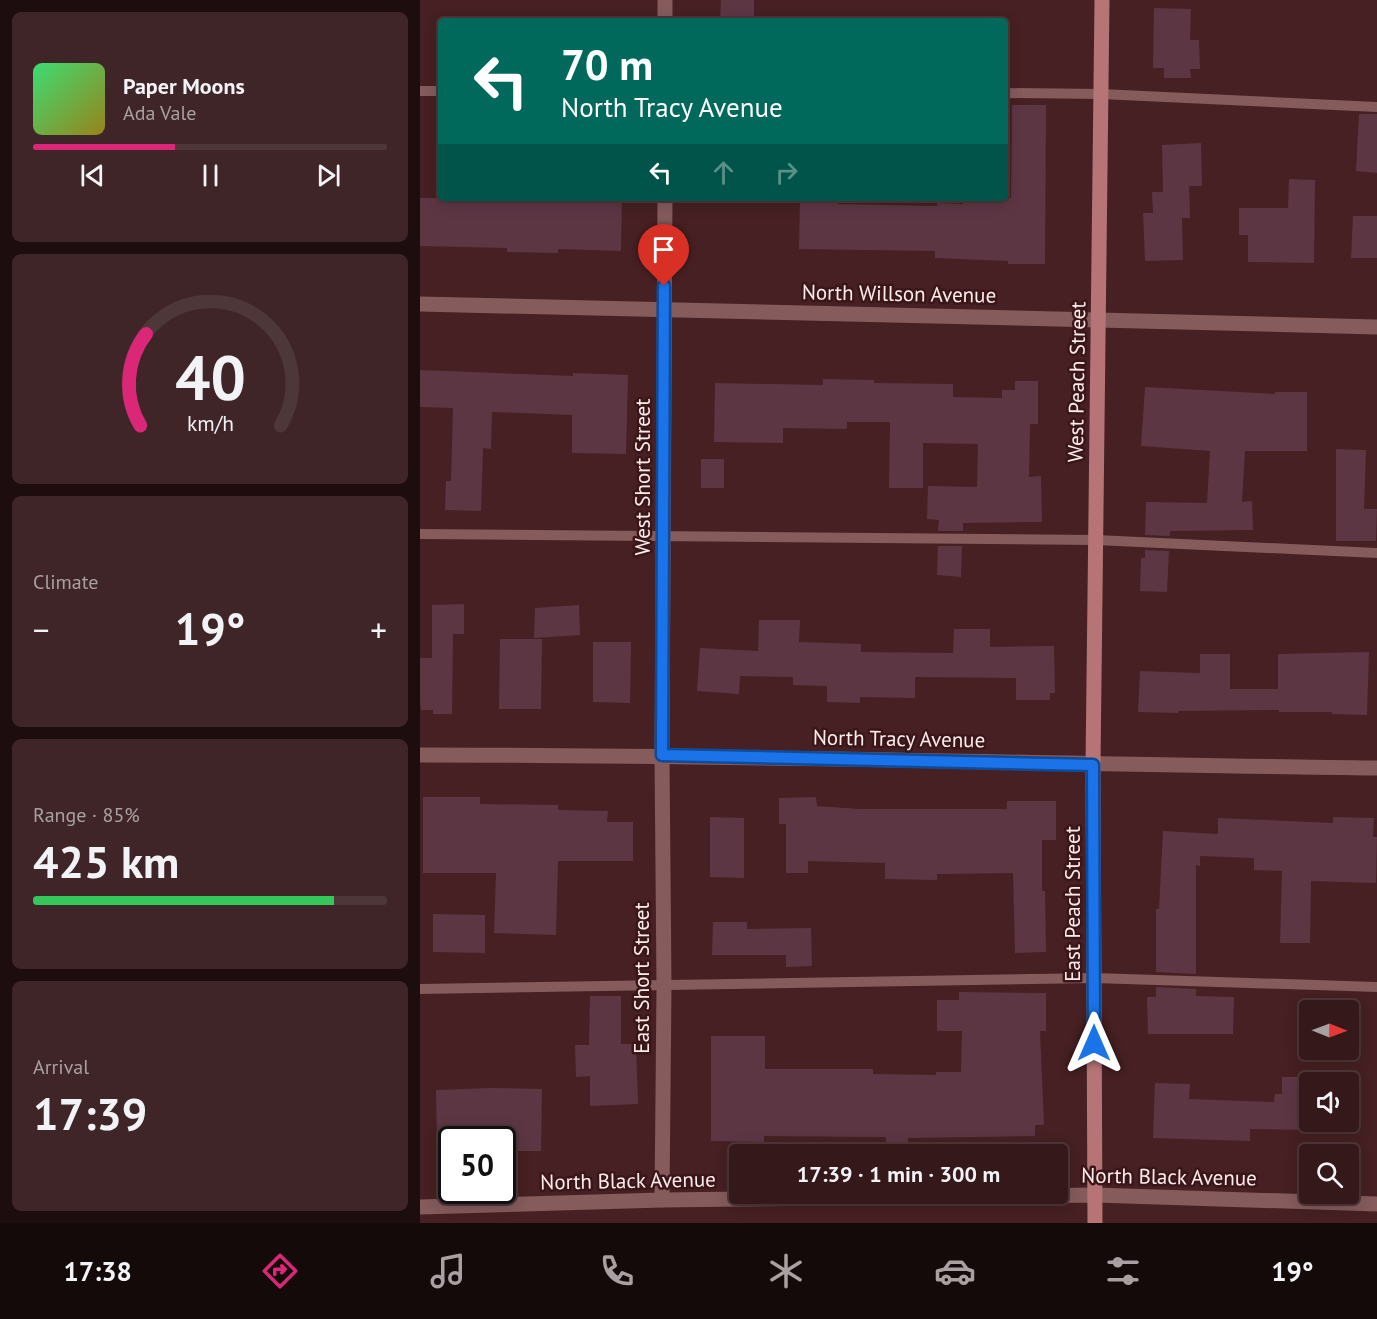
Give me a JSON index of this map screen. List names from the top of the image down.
{
  "streets": {
    "main road": ["West Peach Street", "East Peach Street"],
    "street": [
      "North Willson Avenue",
      "West Short Street",
      "North Tracy Avenue",
      "East Short Street",
      "North Black Avenue"
    ]
  },
  "crossings": [
    ["North Willson Avenue", "West Peach Street"],
    ["North Willson Avenue", "West Short Street"],
    ["West Peach Street", "North Tracy Avenue"],
    ["West Peach Street", "East Peach Street"],
    ["West Short Street", "North Tracy Avenue"],
    ["West Short Street", "East Short Street"],
    ["North Tracy Avenue", "East Peach Street"],
    ["North Tracy Avenue", "East Short Street"],
    ["East Peach Street", "North Black Avenue"],
    ["East Short Street", "North Black Avenue"]
  ],
  "north": "right",
  "page": {
    "turn": ["70 m", "North Tracy Avenue"],
    "song": ["Paper Moons", "Ada Vale"],
    "tile": [
      "Climate",
      ["Range · 85%", "425 km"],
      ["Arrival", "17:39"]
    ],
    "heat": ["−", "19°", "+"],
    "limit": "50",
    "trip": "17:39 · 1 min · 300 m",
    "tabs": ["17:38", "19°"],
    "gauge": ["40", "km/h"]
  }
}
